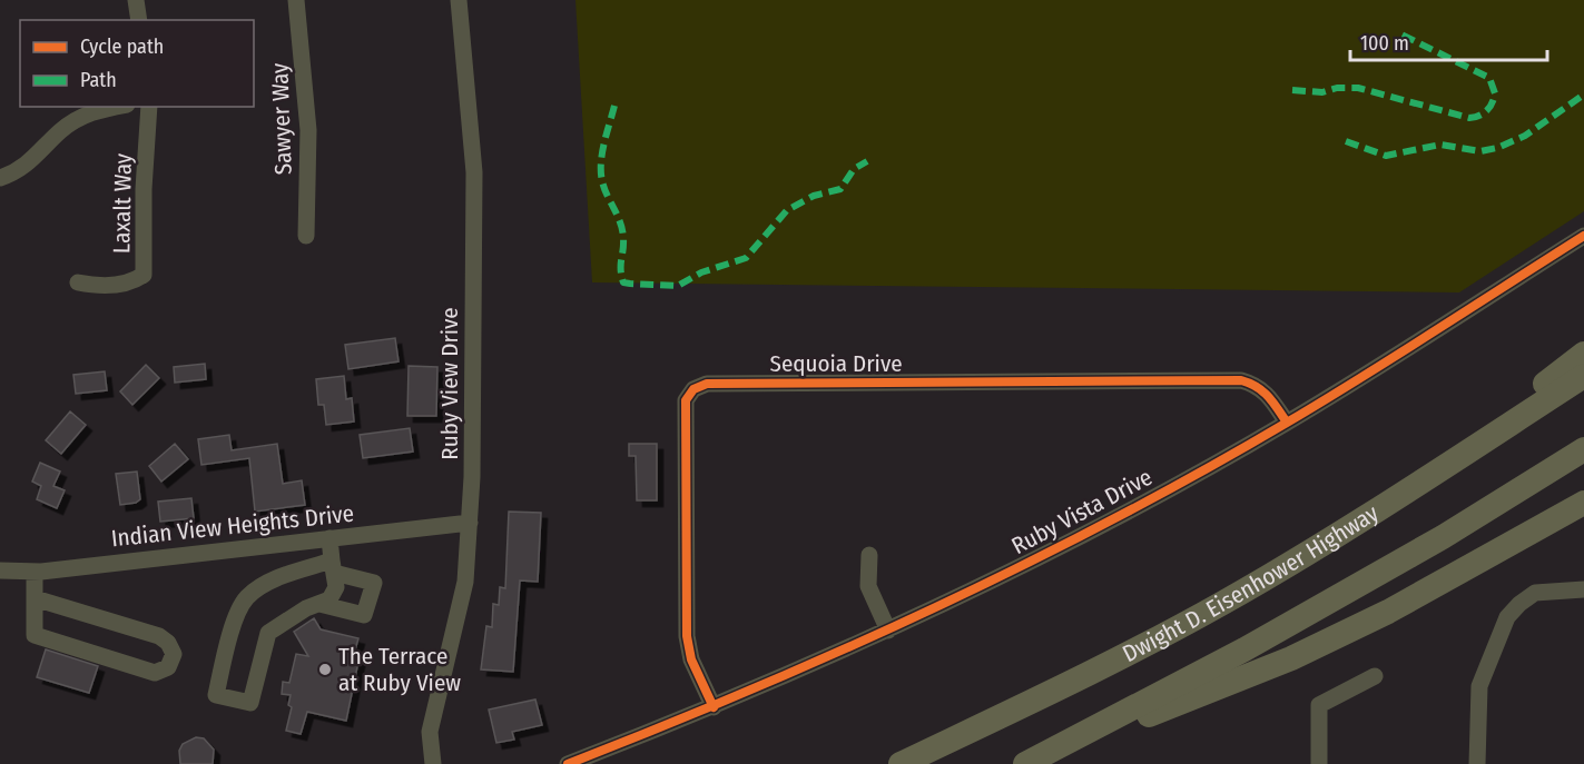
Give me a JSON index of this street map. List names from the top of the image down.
{
  "streets": {
    "highway": ["Dwight D. Eisenhower Highway"],
    "street": [
      "Sawyer Way",
      "Laxalt Way",
      "Sequoia Drive",
      "Ruby View Drive",
      "Ruby Vista Drive",
      "Indian View Heights Drive"
    ]
  },
  "crossings": [
    ["Sequoia Drive", "Ruby Vista Drive"],
    ["Ruby View Drive", "Indian View Heights Drive"]
  ],
  "places": ["The Terrace at Ruby View"],
  "legend": ["Cycle path", "Path"],
  "scale_bar": "100 m"
}
